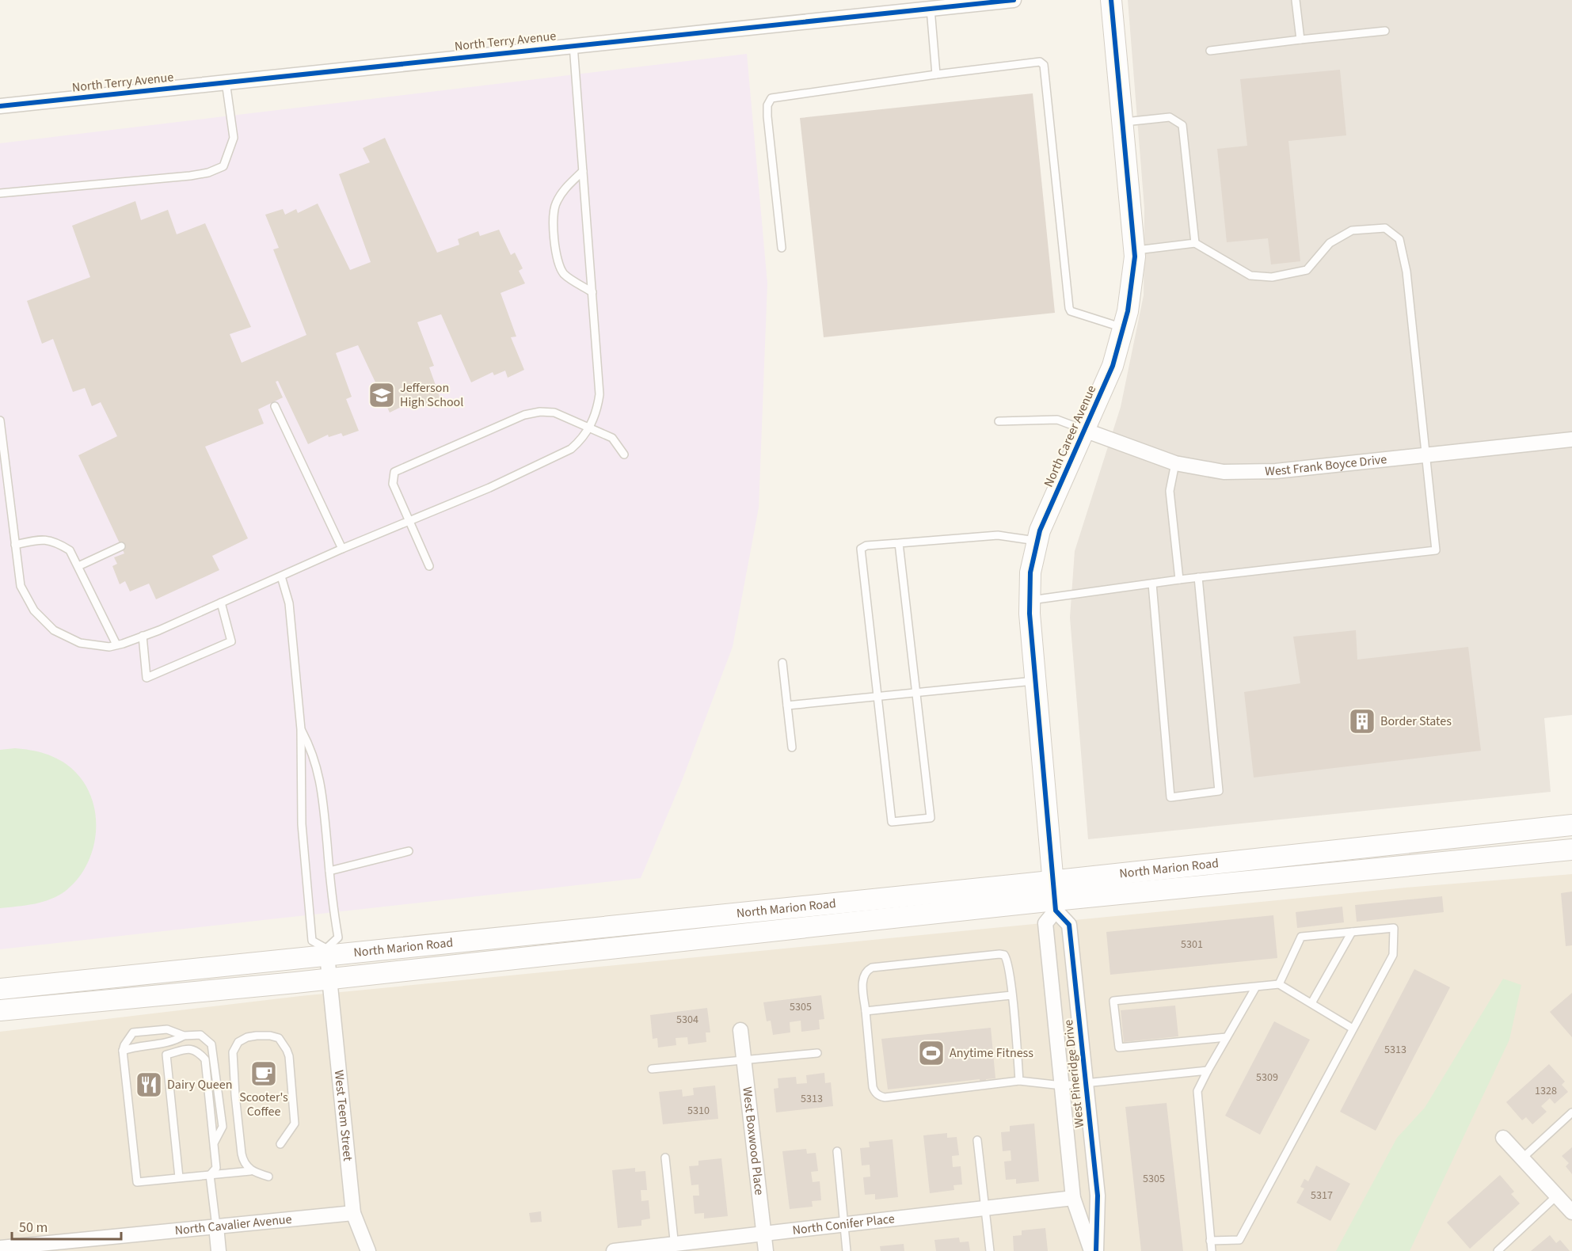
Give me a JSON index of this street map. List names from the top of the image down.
{
  "streets": {
    "main road": ["North Career Avenue", "North Marion Road"],
    "street": [
      "North Terry Avenue",
      "West Frank Boyce Drive",
      "West Pineridge Drive",
      "West Teem Street",
      "West Boxwood Place",
      "North Cavalier Avenue",
      "North Conifer Place"
    ]
  },
  "crossings": [
    ["North Career Avenue", "West Frank Boyce Drive"],
    ["North Career Avenue", "North Marion Road"],
    ["North Career Avenue", "West Pineridge Drive"],
    ["North Marion Road", "West Pineridge Drive"],
    ["North Marion Road", "West Teem Street"],
    ["West Pineridge Drive", "North Conifer Place"],
    ["West Teem Street", "North Cavalier Avenue"],
    ["West Boxwood Place", "North Conifer Place"]
  ],
  "places": {
    "school or university": ["Jefferson High School"],
    "building": ["Border States"],
    "sports": ["Anytime Fitness"],
    "cafe": ["Scooter's Coffee"],
    "restaurant": ["Dairy Queen"]
  },
  "house_numbers": [
    "5301",
    "5305",
    "5304",
    "5313",
    "5309",
    "1328",
    "5313",
    "5310",
    "5305",
    "5317"
  ],
  "scale_bar": "50 m"
}
